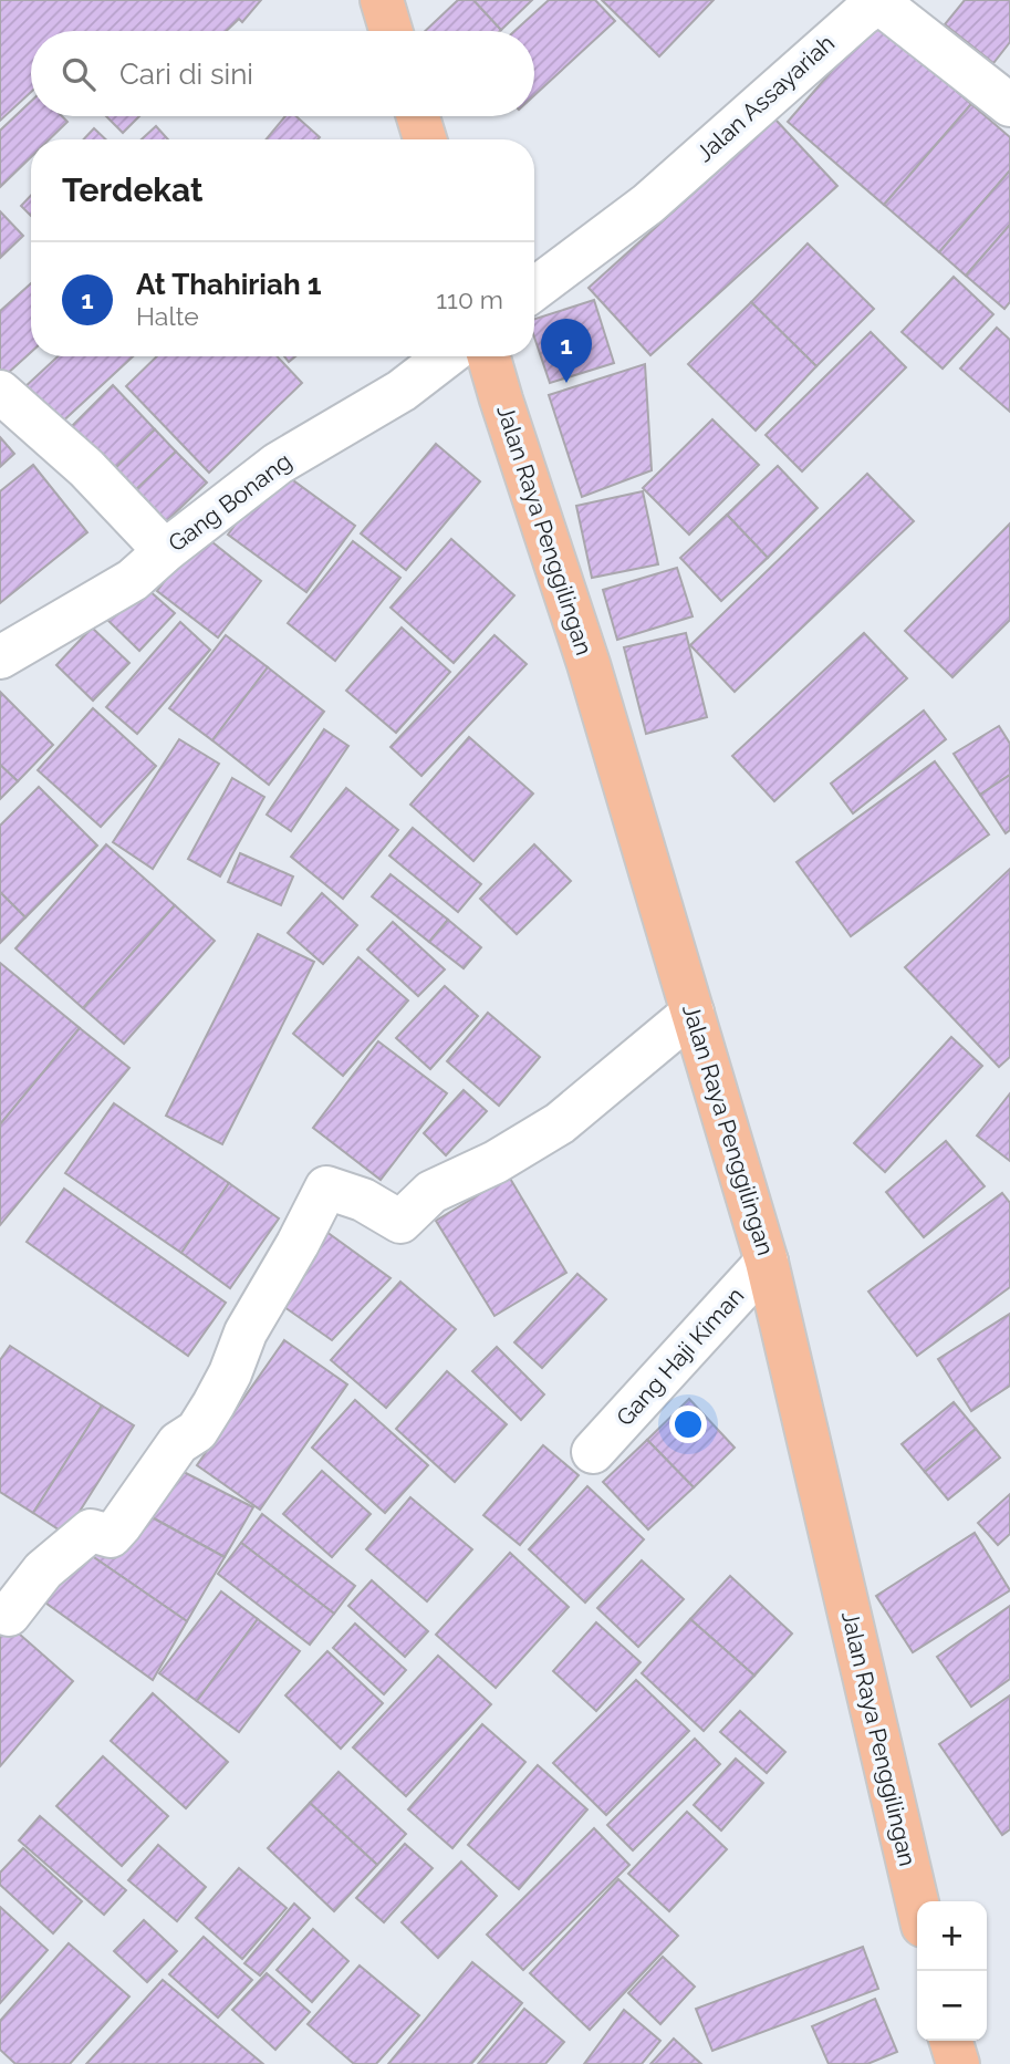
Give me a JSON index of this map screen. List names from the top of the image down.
{
  "streets": {
    "main road": ["Jalan Raya Penggilingan"],
    "street": ["Jalan Assayariah", "Gang Bonang", "Gang Haji Kiman"]
  },
  "crossings": [
    ["Jalan Raya Penggilingan", "Gang Haji Kiman"]
  ],
  "page": {
    "search": "Cari di sini",
    "heading": "Terdekat",
    "list": [
      {
        "mark": "1",
        "name": "At Thahiriah 1",
        "note": "Halte",
        "value": "110 m"
      }
    ],
    "pins": "1",
    "map_buttons": ["+", "−"]
  }
}
